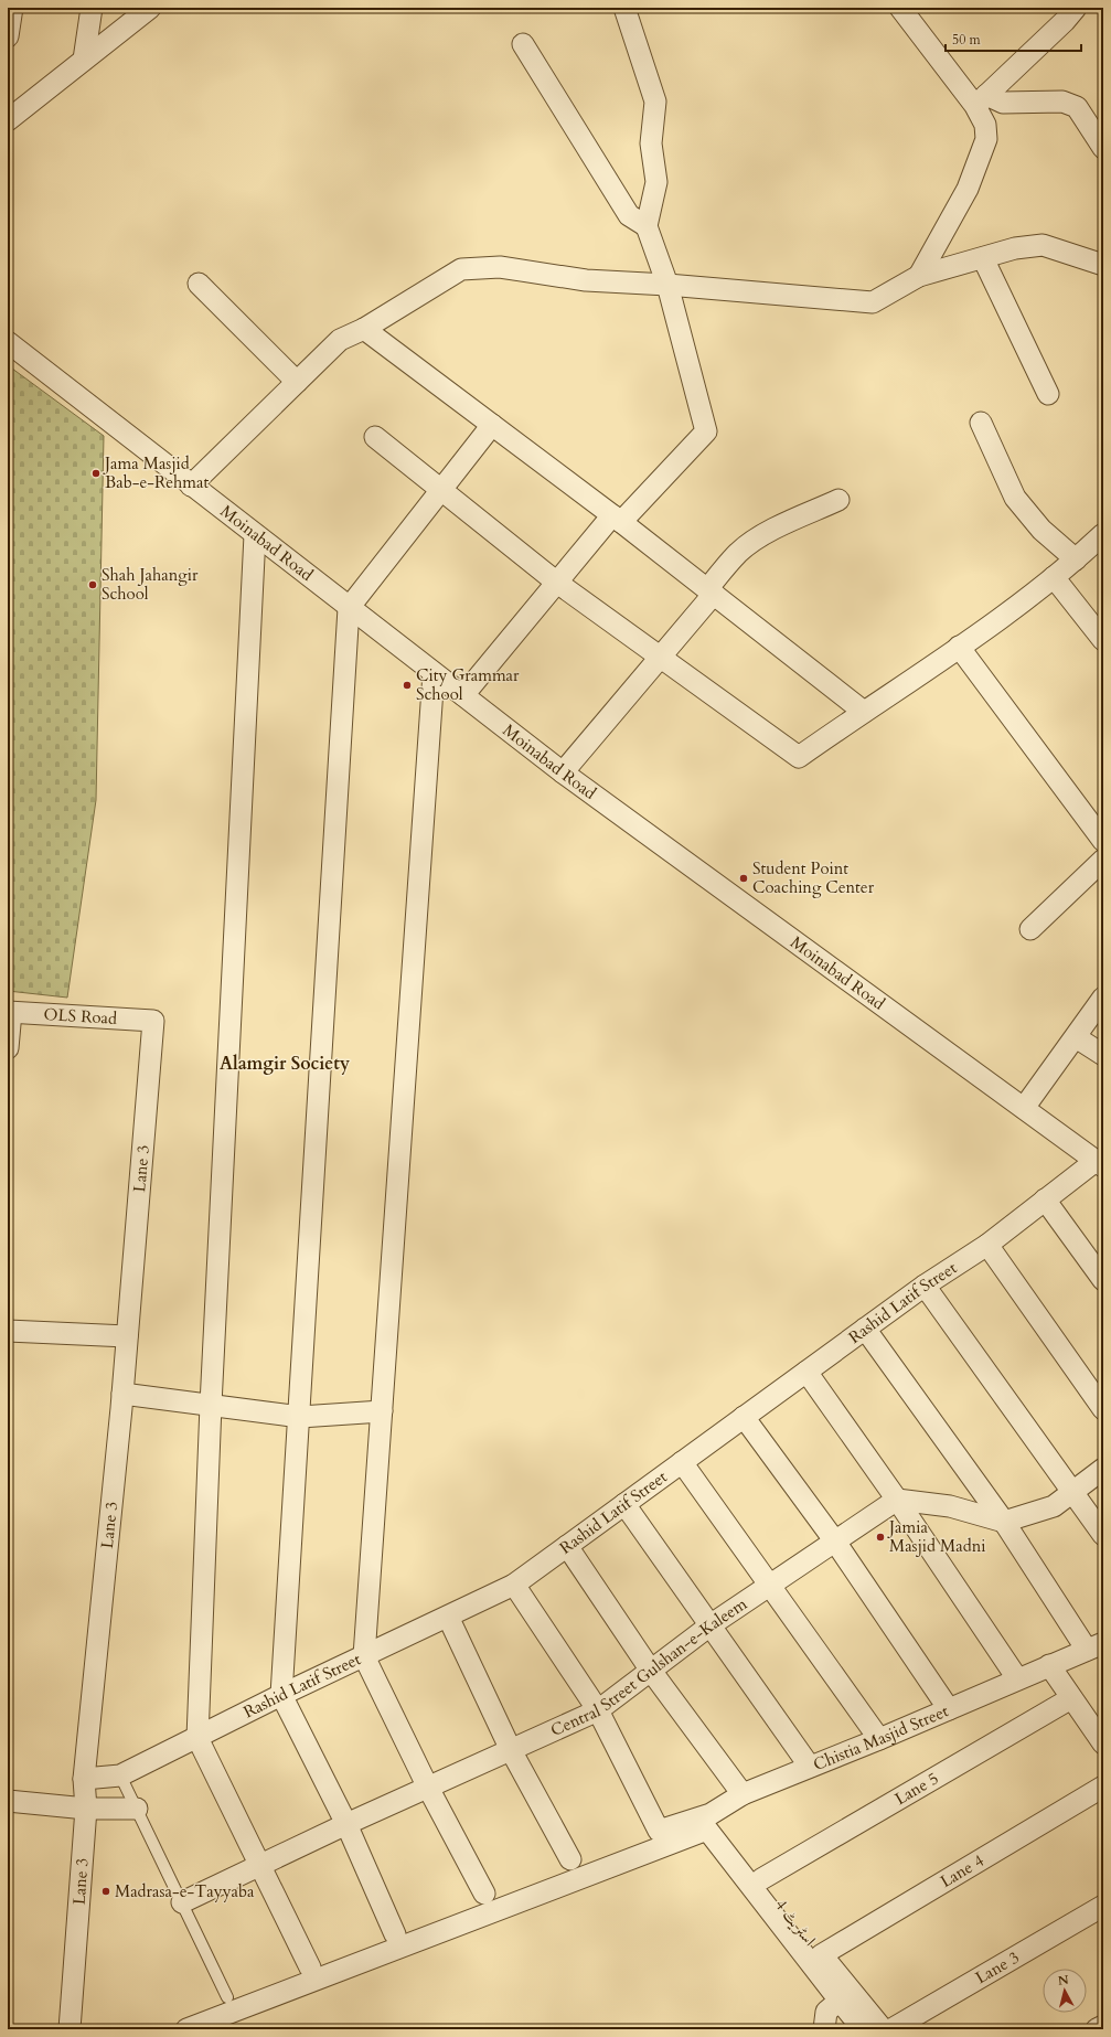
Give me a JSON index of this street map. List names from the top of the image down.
{
  "streets": {
    "street": [
      "Moinabad Road",
      "OLS Road",
      "Lane 3",
      "Rashid Latif Street",
      "Central Street Gulshan-e-Kaleem",
      "Chistia Masjid Street",
      "Lane 5",
      "Lane 4",
      "اسٹریٹ 4"
    ]
  },
  "crossings": [
    ["Moinabad Road", "Rashid Latif Street"],
    ["OLS Road", "Lane 3"],
    ["Lane 3", "Rashid Latif Street"],
    ["Central Street Gulshan-e-Kaleem", "Chistia Masjid Street"],
    ["Chistia Masjid Street", "اسٹریٹ 4"],
    ["Lane 5", "اسٹریٹ 4"],
    ["Lane 4", "اسٹریٹ 4"]
  ],
  "districts": ["Alamgir Society"],
  "places": [
    "Jama Masjid Bab-e-Rehmat",
    "Shah Jahangir School",
    "City Grammar School",
    "Student Point Coaching Center",
    "Jamia Masjid Madni",
    "Madrasa-e-Tayyaba"
  ],
  "scale_bar": "50 m",
  "north": "top"
}
